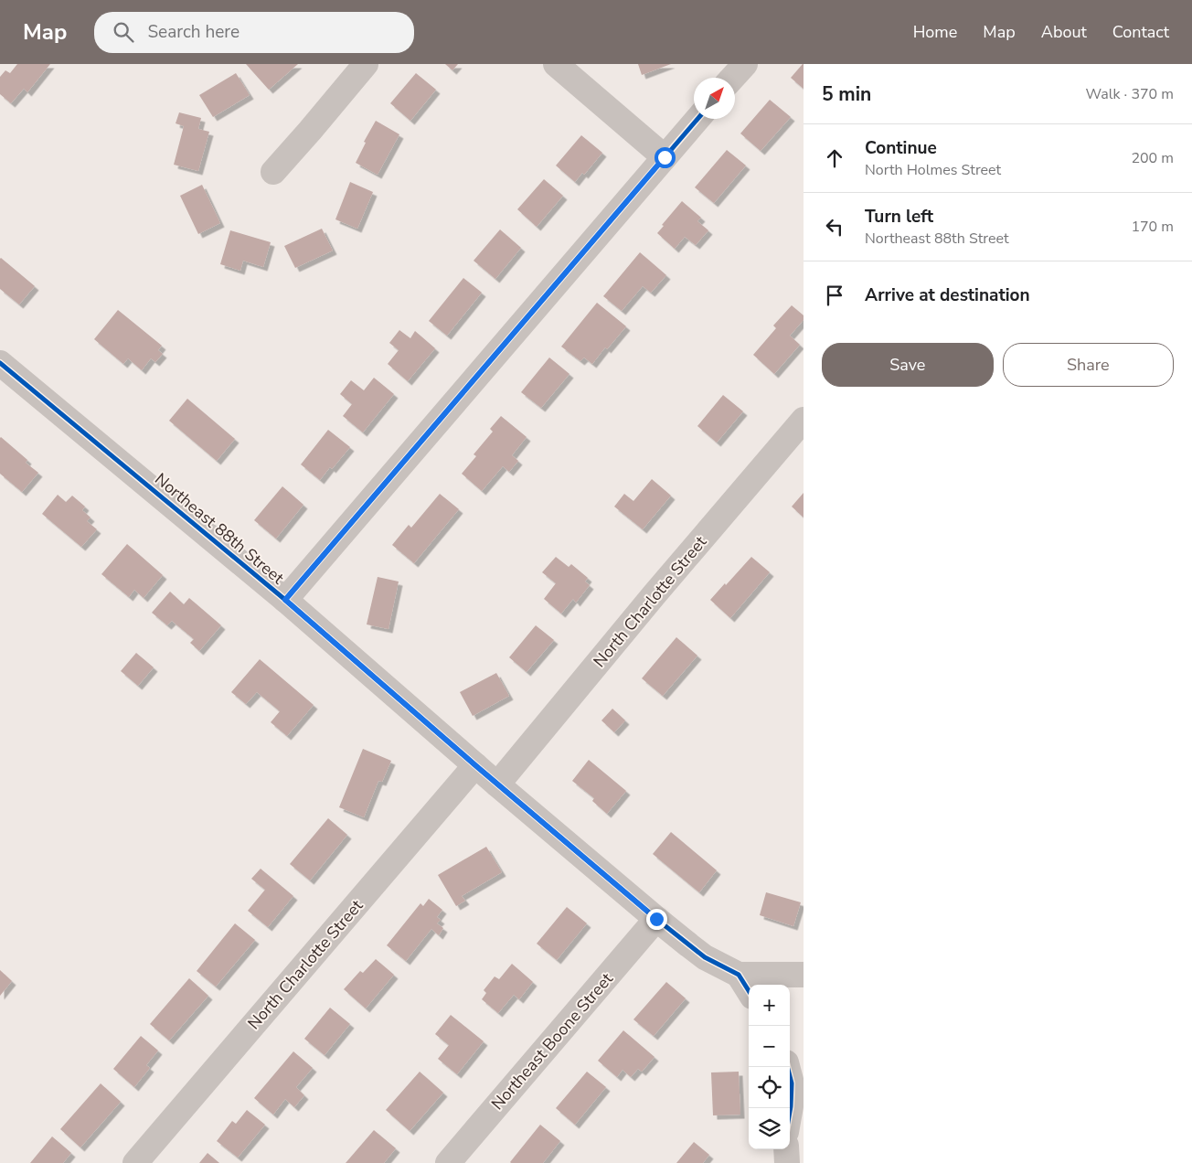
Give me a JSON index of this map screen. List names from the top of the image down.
{
  "streets": {
    "street": ["Northeast 88th Street", "North Charlotte Street", "Northeast Boone Street"]
  },
  "crossings": [
    ["Northeast 88th Street", "North Charlotte Street"],
    ["Northeast 88th Street", "Northeast Boone Street"]
  ],
  "north": "top right",
  "page": {
    "header": "Map",
    "search": "Search here",
    "nav": [
      "Home",
      "Map",
      "About",
      "Contact"
    ],
    "heading": ["5 min", "Walk · 370 m"],
    "list": [
      ["Continue", "North Holmes Street", "200 m"],
      ["Turn left", "Northeast 88th Street", "170 m"],
      "Arrive at destination"
    ],
    "buttons": ["Save", "Share"],
    "map_buttons": ["+", "−"]
  }
}
